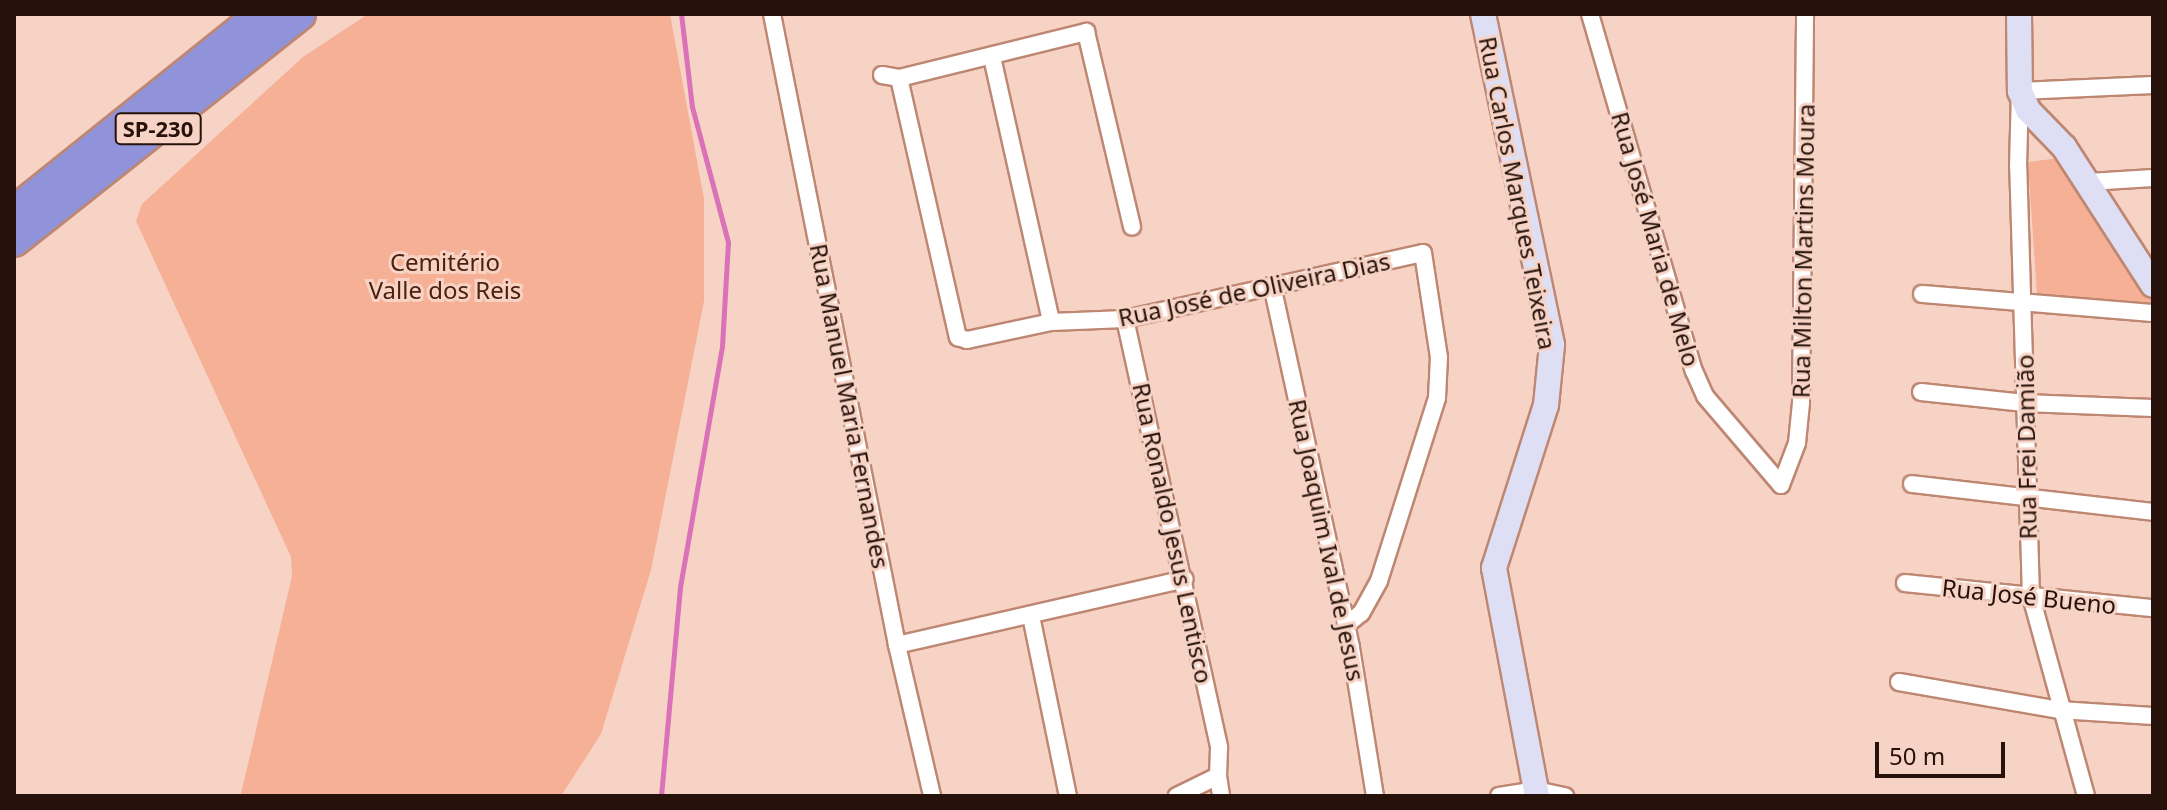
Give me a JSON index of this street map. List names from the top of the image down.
{
  "streets": {
    "highway": ["SP-230"],
    "street": [
      "Rua Carlos Marques Teixeira",
      "Rua José Maria de Melo",
      "Rua Milton Martins Moura",
      "Rua José de Oliveira Dias",
      "Rua Manuel Maria Fernandes",
      "Rua Frei Damião",
      "Rua Ronaldo Jesus Lentisco",
      "Rua Joaquim Ival de Jesus",
      "Rua José Bueno"
    ]
  },
  "crossings": [
    ["Rua José Maria de Melo", "Rua Milton Martins Moura"],
    ["Rua José de Oliveira Dias", "Rua Ronaldo Jesus Lentisco"],
    ["Rua José de Oliveira Dias", "Rua Joaquim Ival de Jesus"],
    ["Rua Frei Damião", "Rua José Bueno"]
  ],
  "parks": ["Cemitério Valle dos Reis"],
  "scale_bar": "50 m"
}
